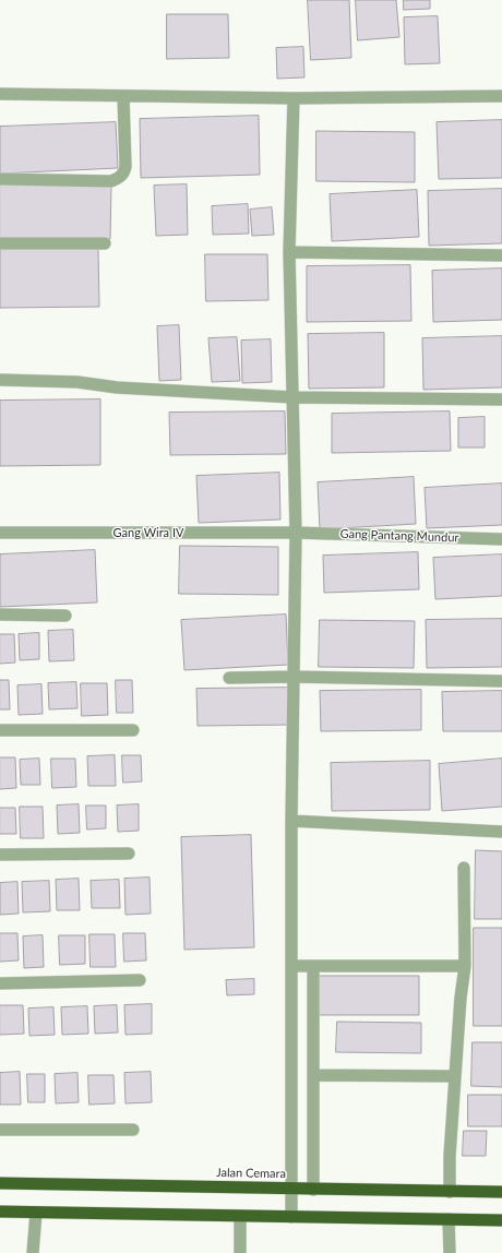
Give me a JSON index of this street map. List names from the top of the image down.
{
  "streets": {
    "highway": ["Jalan Cemara"],
    "street": ["Gang Wira IV", "Gang Pantang Mundur"]
  },
  "crossings": [
    ["Gang Wira IV", "Gang Pantang Mundur"]
  ]
}
